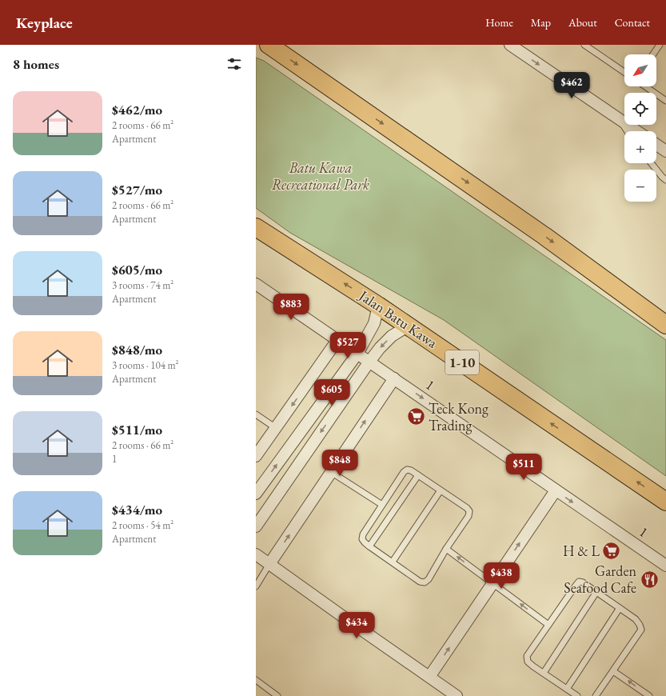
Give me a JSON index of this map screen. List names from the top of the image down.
{
  "streets": {
    "highway": ["Jalan Batu Kawa", "1-10"],
    "street": ["1"]
  },
  "one_way": ["1"],
  "parks": ["Batu Kawa Recreational Park"],
  "places": {
    "supermarket": ["Teck Kong Trading", "H & L"],
    "restaurant": ["Garden Seafood Cafe"]
  },
  "north": "bottom left",
  "page": {
    "header": "Keyplace",
    "nav": [
      "Home",
      "Map",
      "About",
      "Contact"
    ],
    "heading": "8 homes",
    "map_buttons": ["+", "−"],
    "price": [
      "$462",
      "$883",
      "$527",
      "$605",
      "$848",
      "$511",
      "$438",
      "$434"
    ],
    "list": [
      {
        "name": "$462/mo",
        "note": "2 rooms · 66 m² · Apartment"
      },
      {
        "name": "$527/mo",
        "note": "2 rooms · 66 m² · Apartment"
      },
      {
        "name": "$605/mo",
        "note": "3 rooms · 74 m² · Apartment"
      },
      {
        "name": "$848/mo",
        "note": "3 rooms · 104 m² · Apartment"
      },
      {
        "name": "$511/mo",
        "note": "2 rooms · 66 m² · 1"
      },
      {
        "name": "$434/mo",
        "note": "2 rooms · 54 m² · Apartment"
      }
    ]
  }
}
